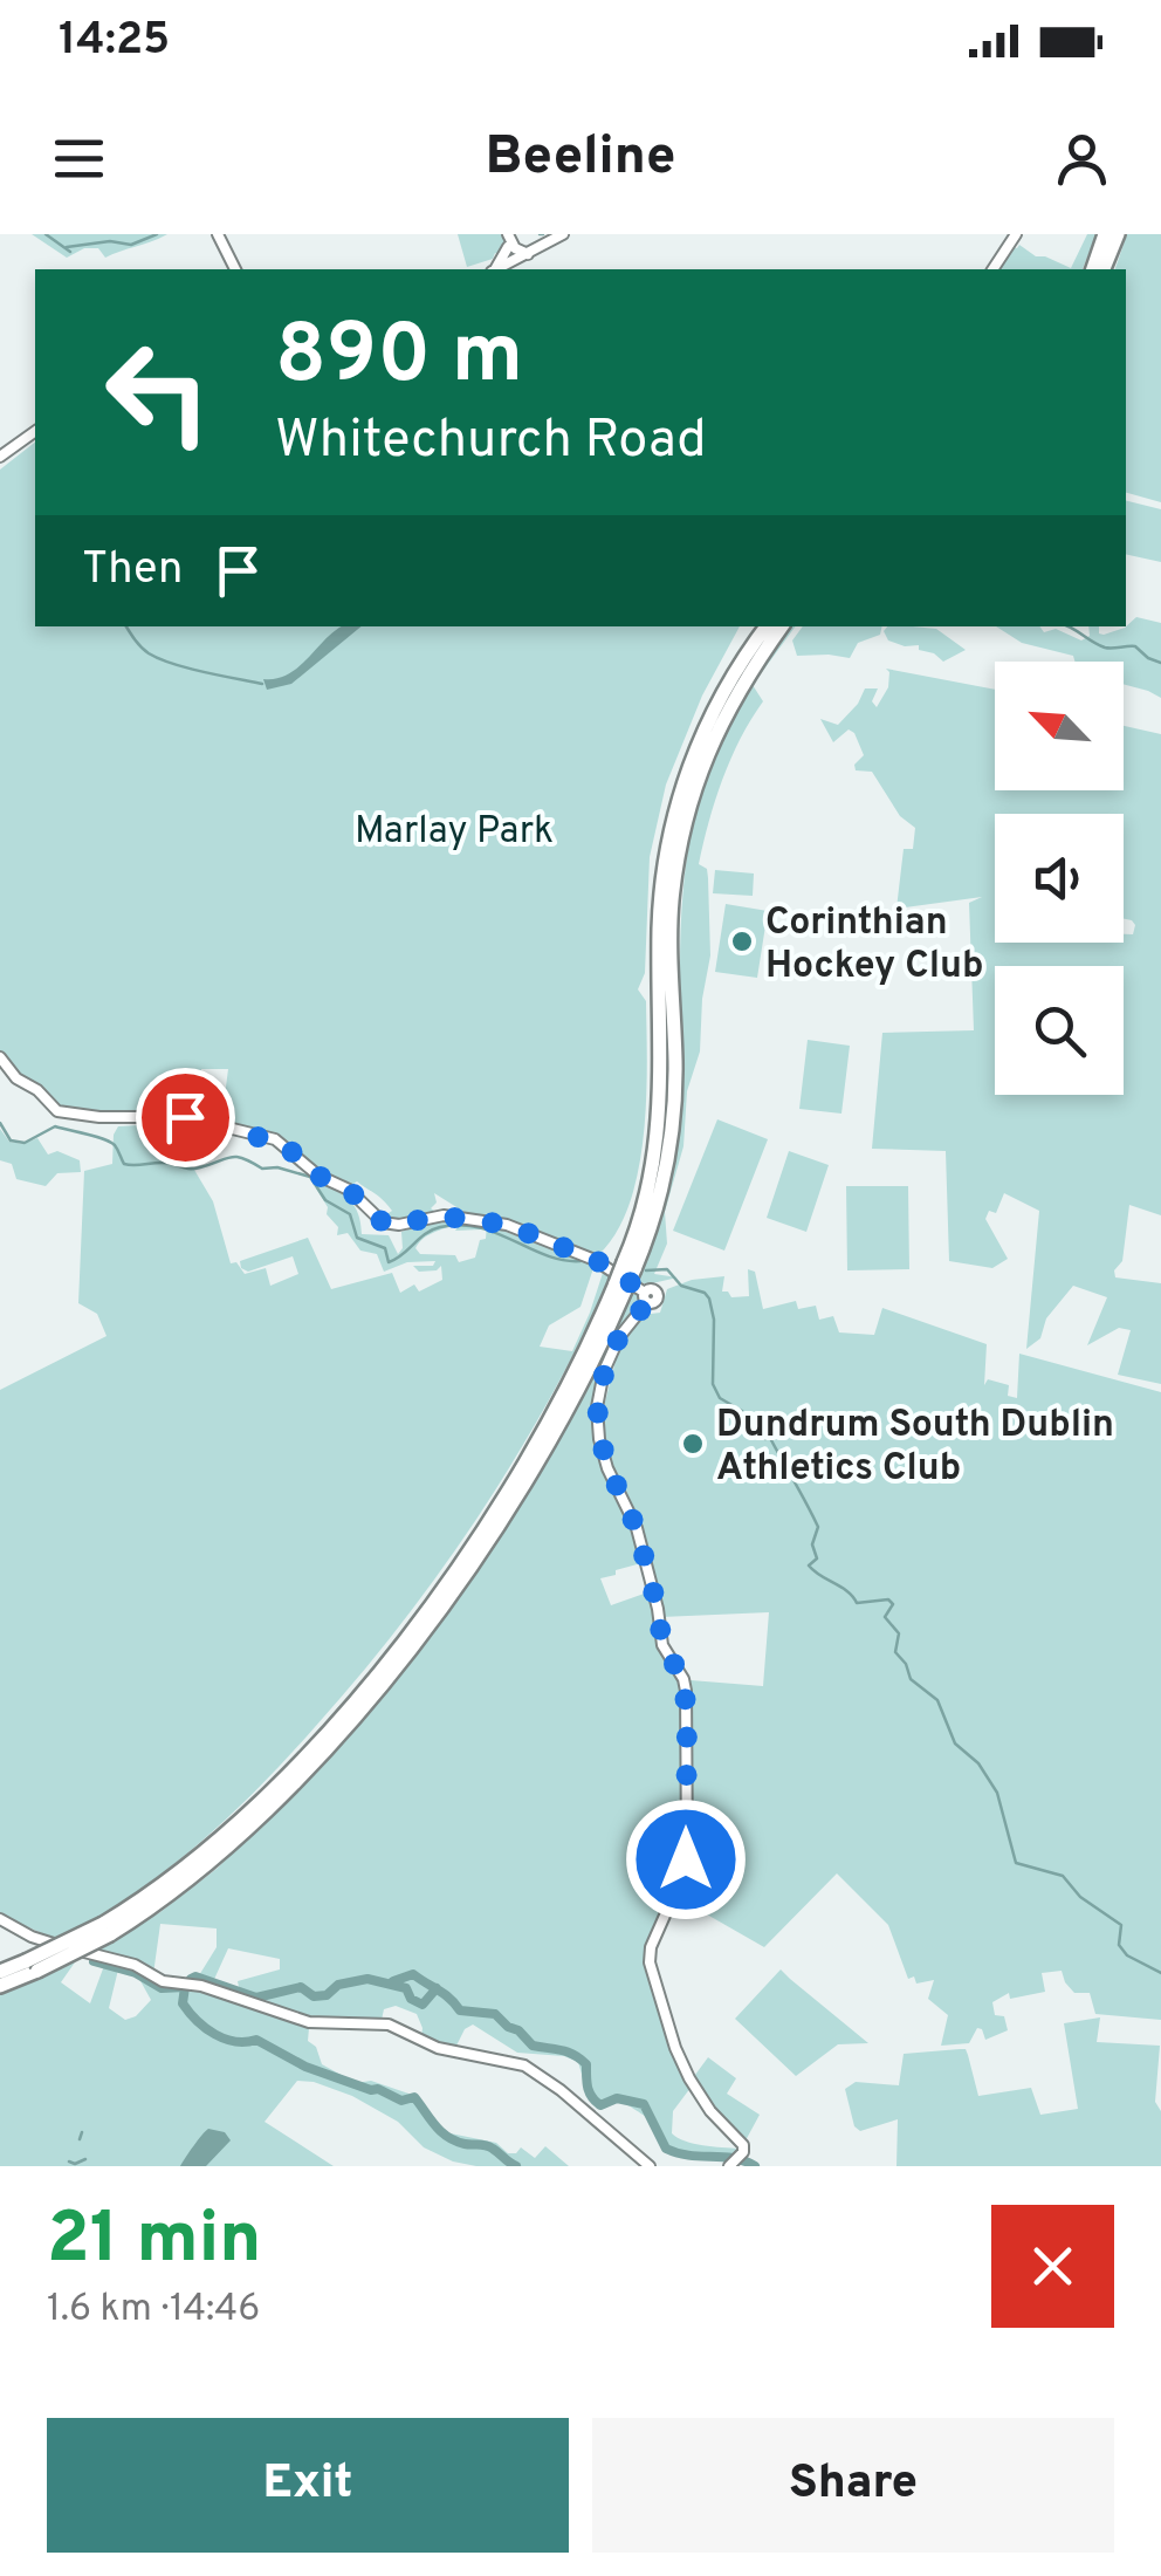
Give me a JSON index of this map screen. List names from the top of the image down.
{
  "parks": ["Marlay Park"],
  "places": ["Corinthian Hockey Club", "Dundrum South Dublin Athletics Club"],
  "north": "top left",
  "page": {
    "status": "14:25",
    "header": "Beeline",
    "turn": ["890 m", "Whitechurch Road"],
    "then": "Then",
    "heading": ["21 min", "1.6 km · 14:46"],
    "buttons": ["Exit", "Share"]
  }
}
